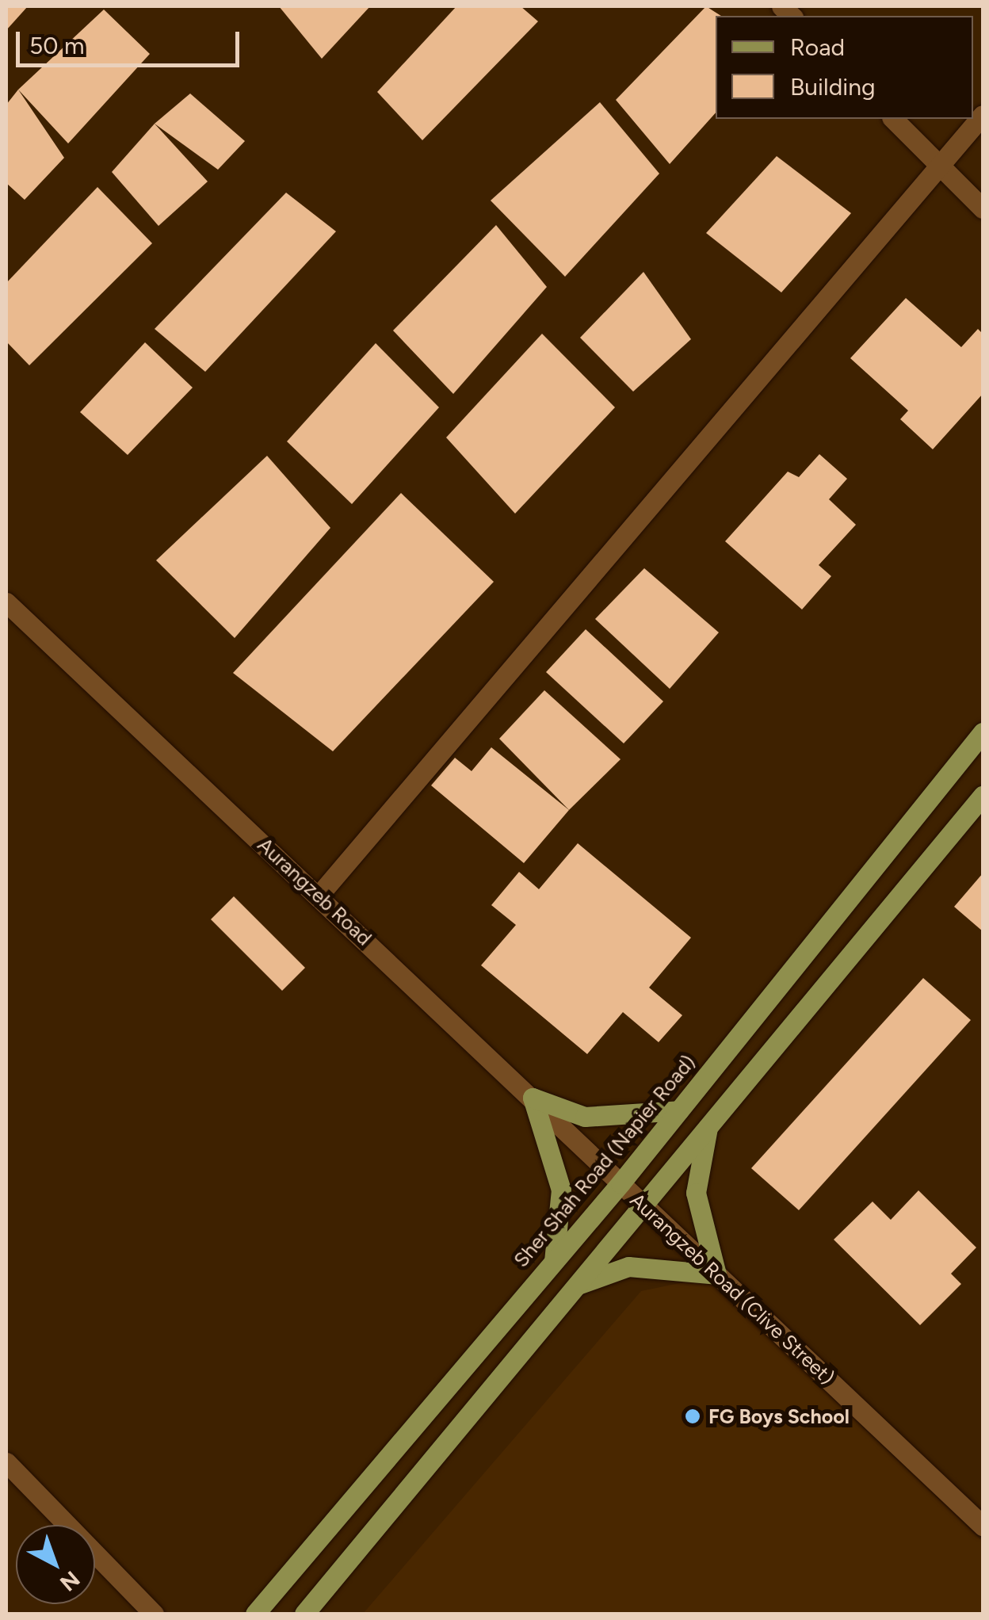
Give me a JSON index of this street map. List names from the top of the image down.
{
  "streets": {
    "main road": ["Sher Shah Road (Napier Road)"],
    "street": ["Aurangzeb Road", "Aurangzeb Road (Clive Street)"]
  },
  "crossings": [
    ["Aurangzeb Road", "Sher Shah Road (Napier Road)"],
    ["Aurangzeb Road", "Aurangzeb Road (Clive Street)"],
    ["Sher Shah Road (Napier Road)", "Aurangzeb Road (Clive Street)"]
  ],
  "places": ["FG Boys School"],
  "legend": ["Road", "Building"],
  "scale_bar": "50 m",
  "north": "bottom right"
}
